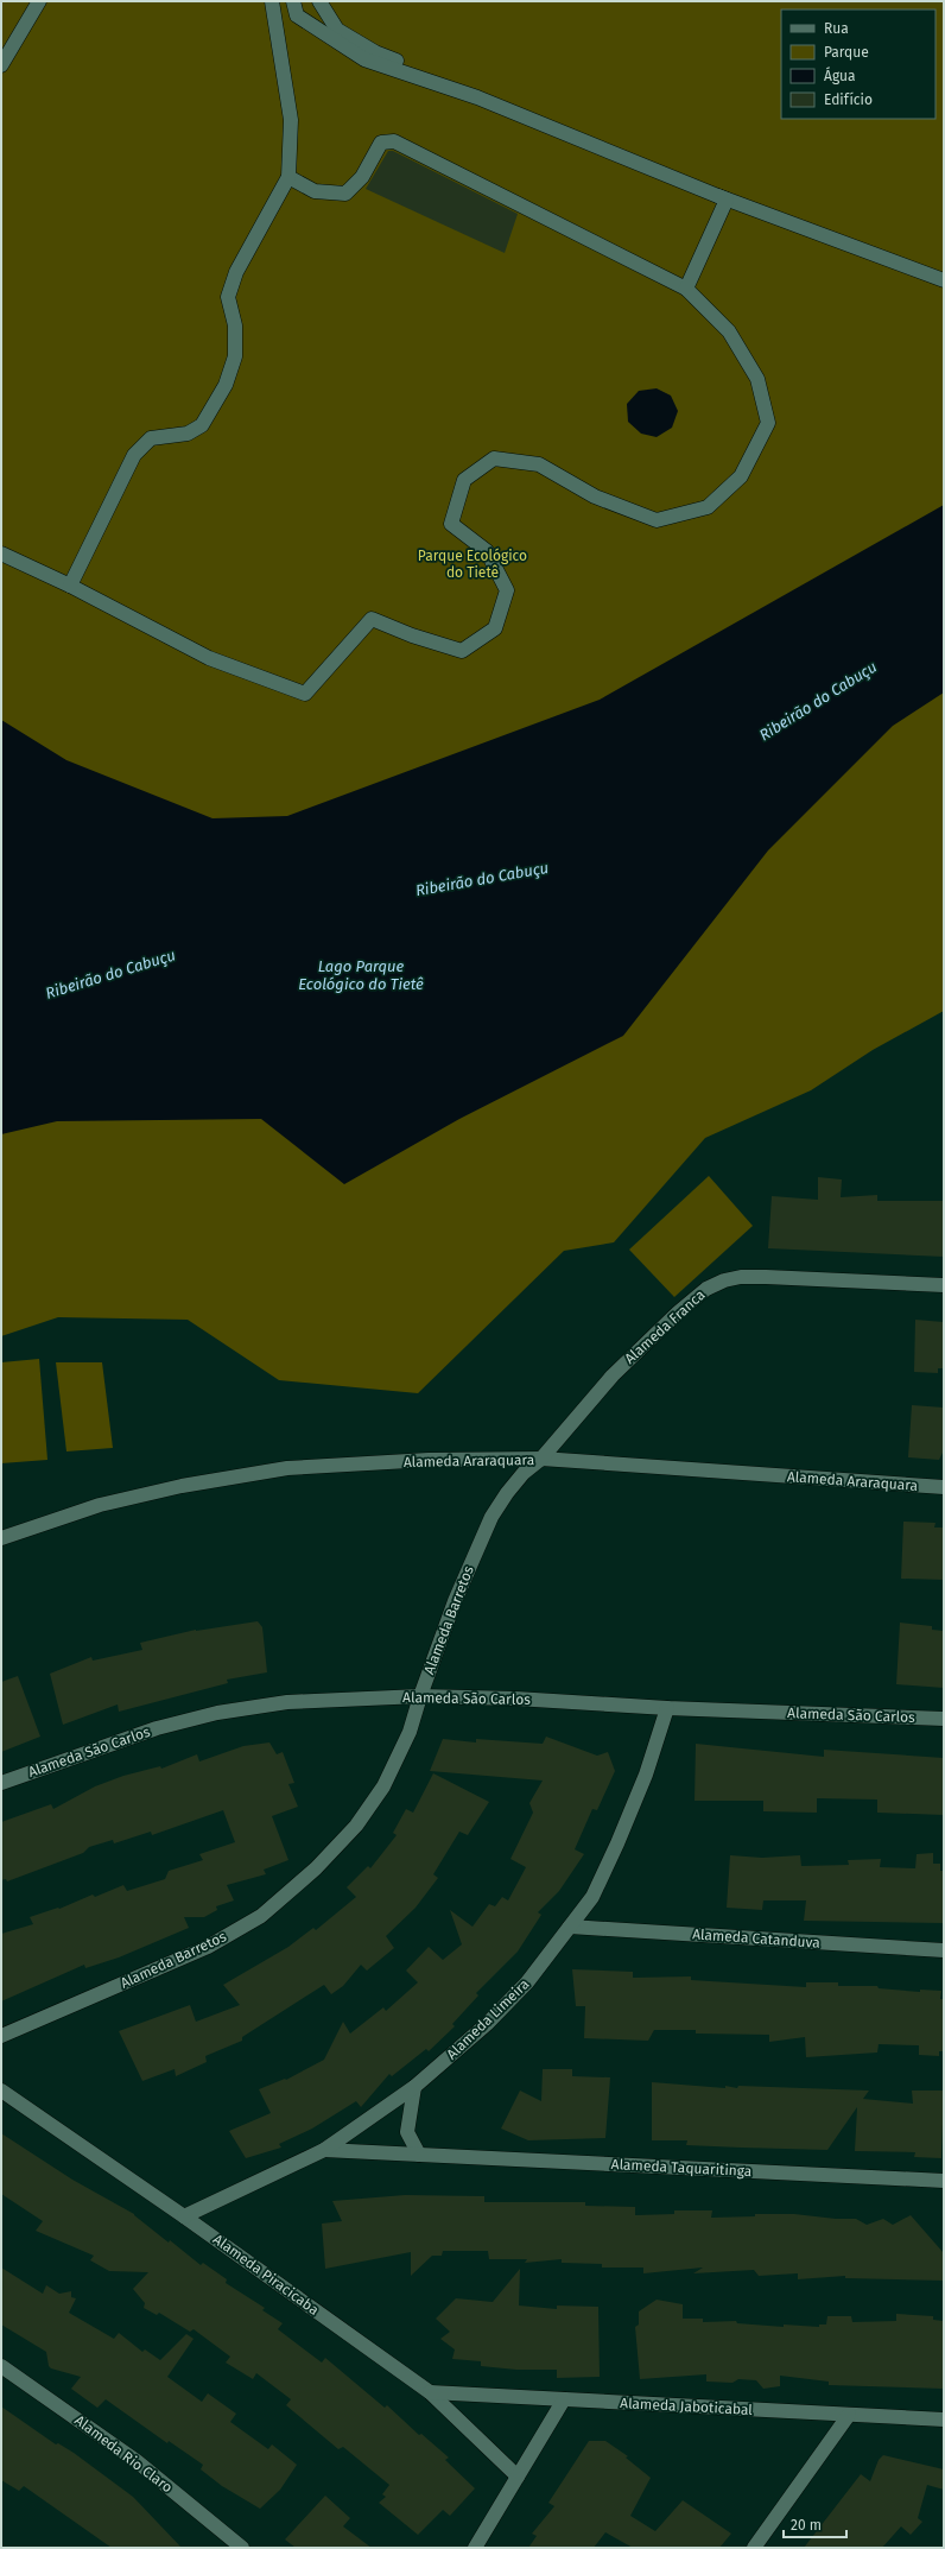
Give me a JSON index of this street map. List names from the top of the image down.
{
  "streets": {
    "street": [
      "Alameda Franca",
      "Alameda Araraquara",
      "Alameda Barretos",
      "Alameda São Carlos",
      "Alameda Catanduva",
      "Alameda Limeira",
      "Alameda Taquaritinga",
      "Alameda Piracicaba",
      "Alameda Jaboticabal",
      "Alameda Rio Claro"
    ]
  },
  "crossings": [
    ["Alameda Franca", "Alameda Araraquara"],
    ["Alameda Franca", "Alameda Barretos"],
    ["Alameda Araraquara", "Alameda Barretos"],
    ["Alameda Barretos", "Alameda São Carlos"],
    ["Alameda São Carlos", "Alameda Limeira"],
    ["Alameda Catanduva", "Alameda Limeira"],
    ["Alameda Limeira", "Alameda Taquaritinga"],
    ["Alameda Limeira", "Alameda Piracicaba"],
    ["Alameda Piracicaba", "Alameda Jaboticabal"]
  ],
  "water": ["Ribeirão do Cabuçu", "Lago Parque Ecológico do Tietê"],
  "parks": ["Parque Ecológico do Tietê"],
  "legend": [
    "Rua",
    "Parque",
    "Água",
    "Edifício"
  ],
  "scale_bar": "20 m"
}
